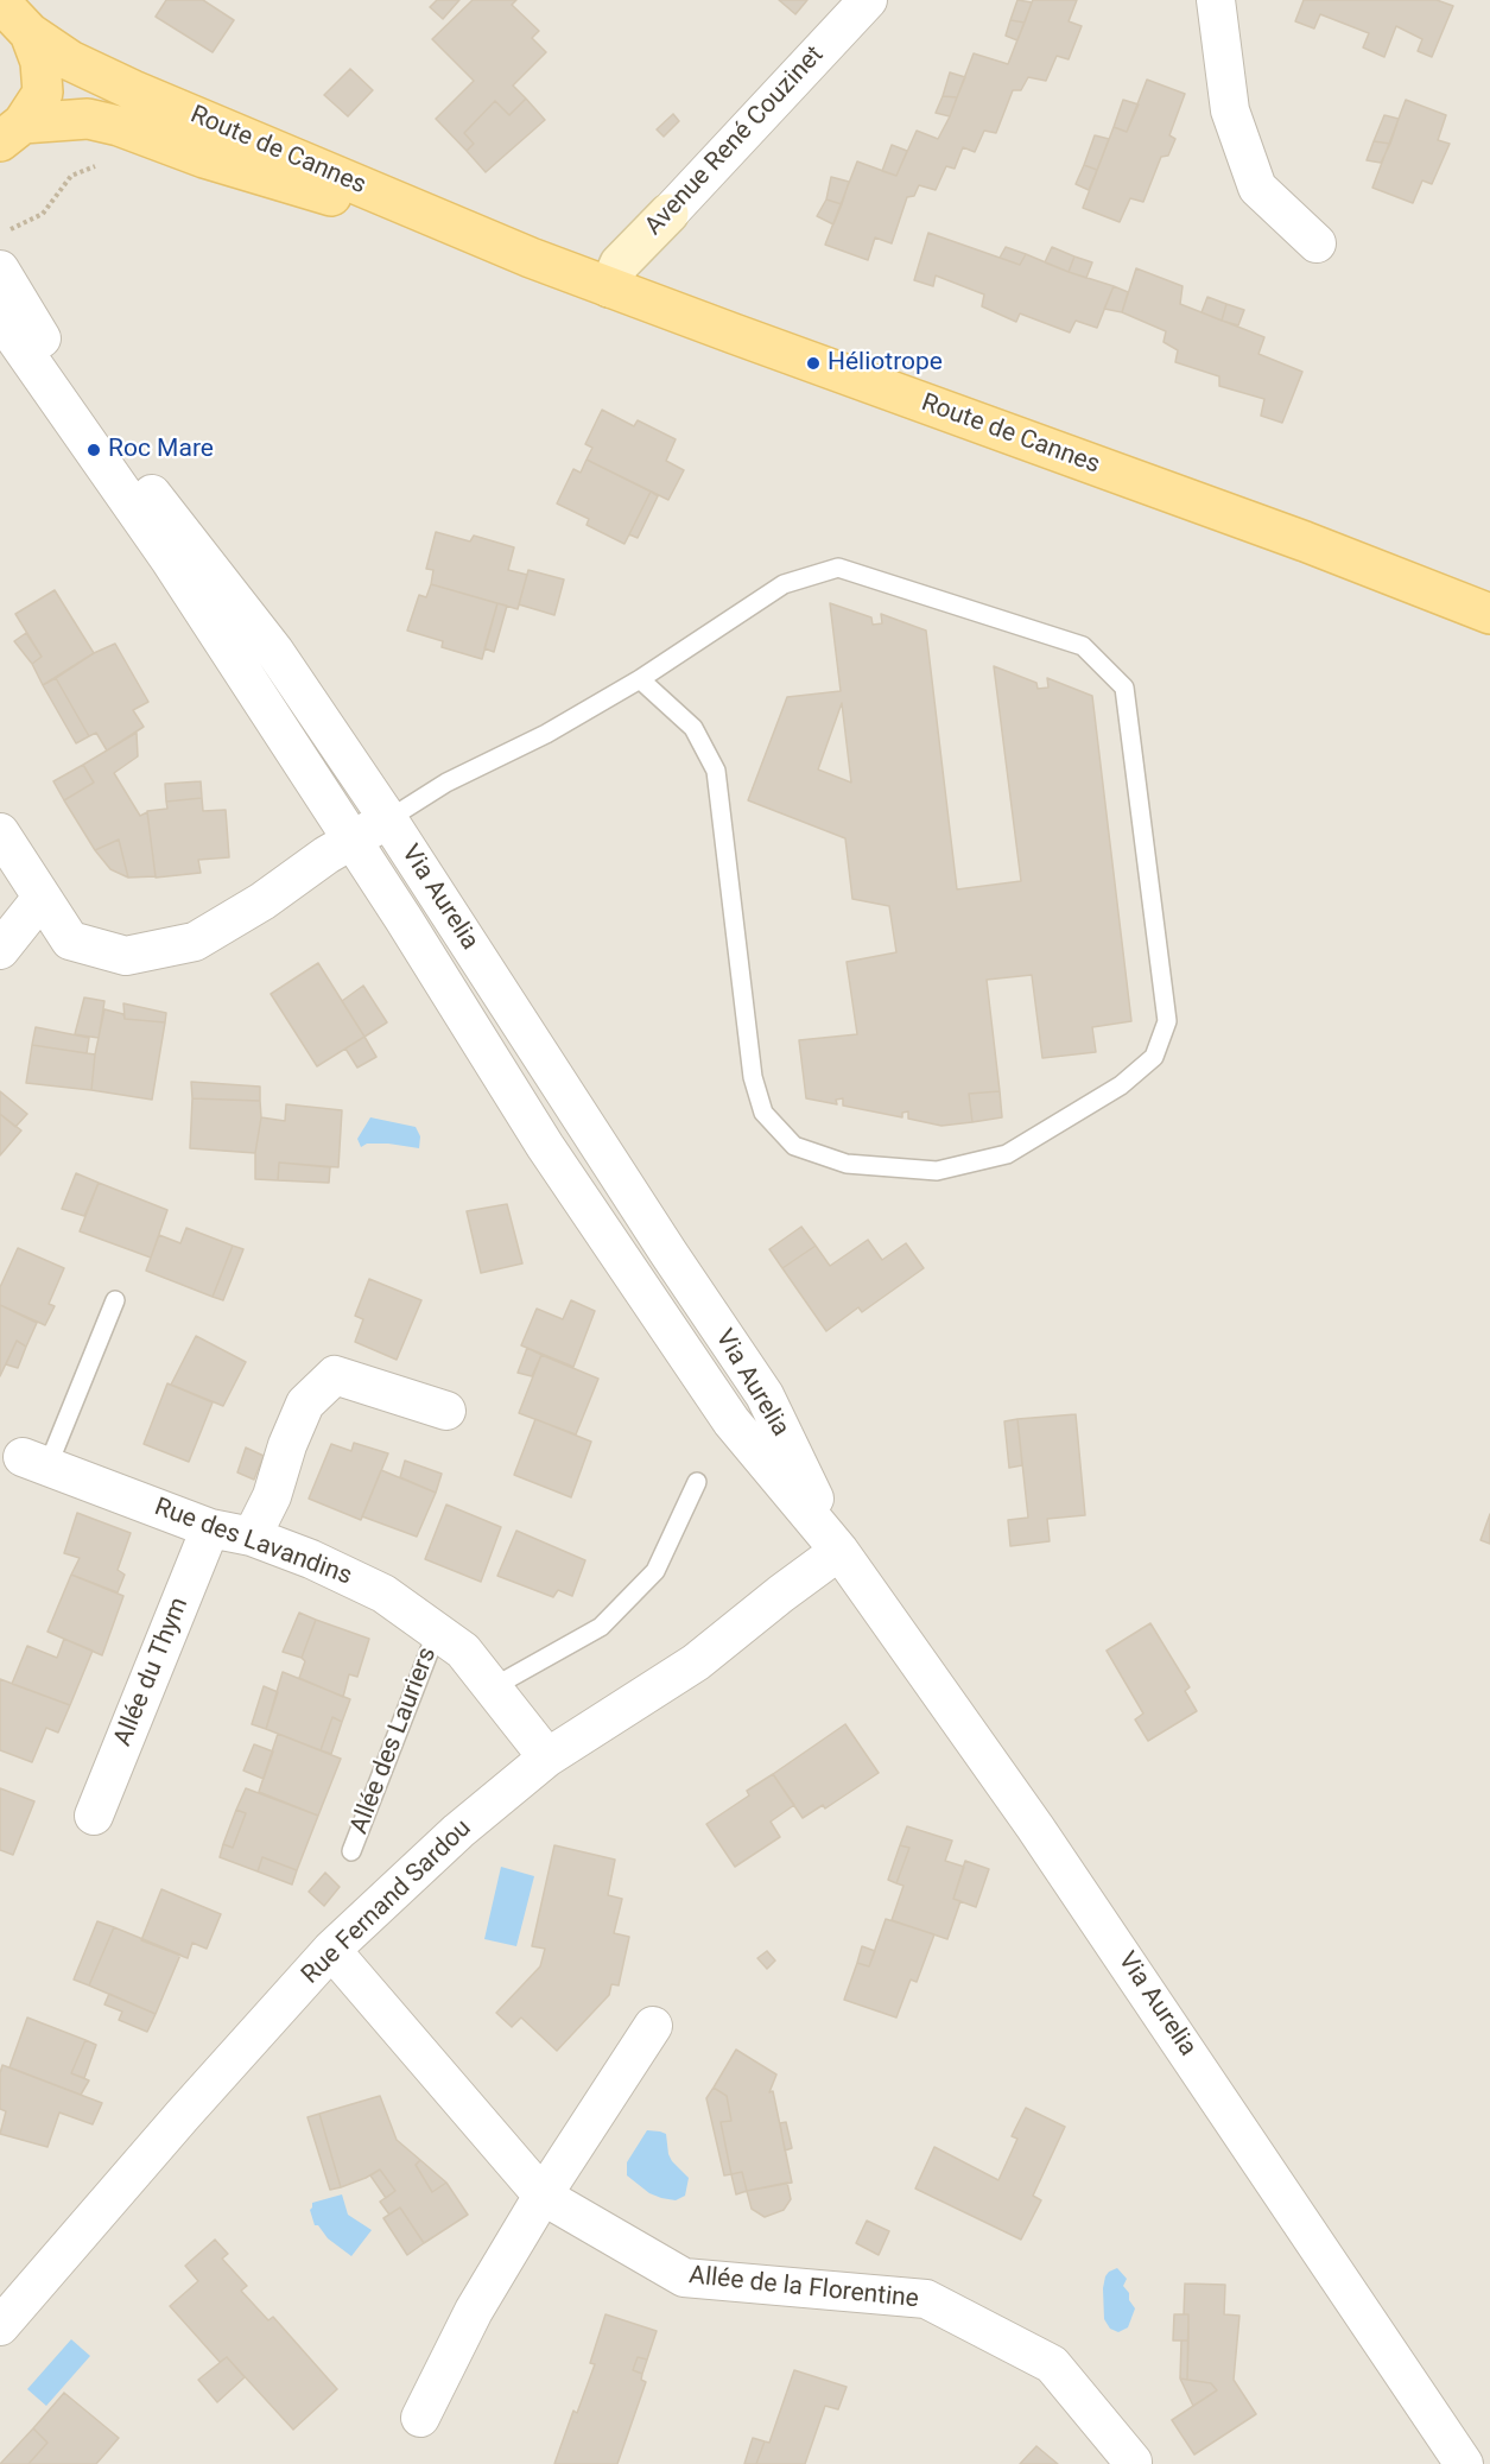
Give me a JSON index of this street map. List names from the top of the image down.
{
  "streets": {
    "main road": ["Route de Cannes"],
    "street": [
      "Avenue René Couzinet",
      "Via Aurelia",
      "Rue des Lavandins",
      "Allée du Thym",
      "Rue Fernand Sardou",
      "Allée de la Florentine"
    ],
    "lane": ["Allée des Lauriers"]
  },
  "crossings": [
    ["Avenue René Couzinet", "Route de Cannes"],
    ["Via Aurelia", "Rue Fernand Sardou"],
    ["Rue des Lavandins", "Allée du Thym"],
    ["Rue des Lavandins", "Allée des Lauriers"],
    ["Rue des Lavandins", "Rue Fernand Sardou"],
    ["Rue Fernand Sardou", "Allée de la Florentine"]
  ],
  "places": ["Héliotrope", "Roc Mare"]
}
